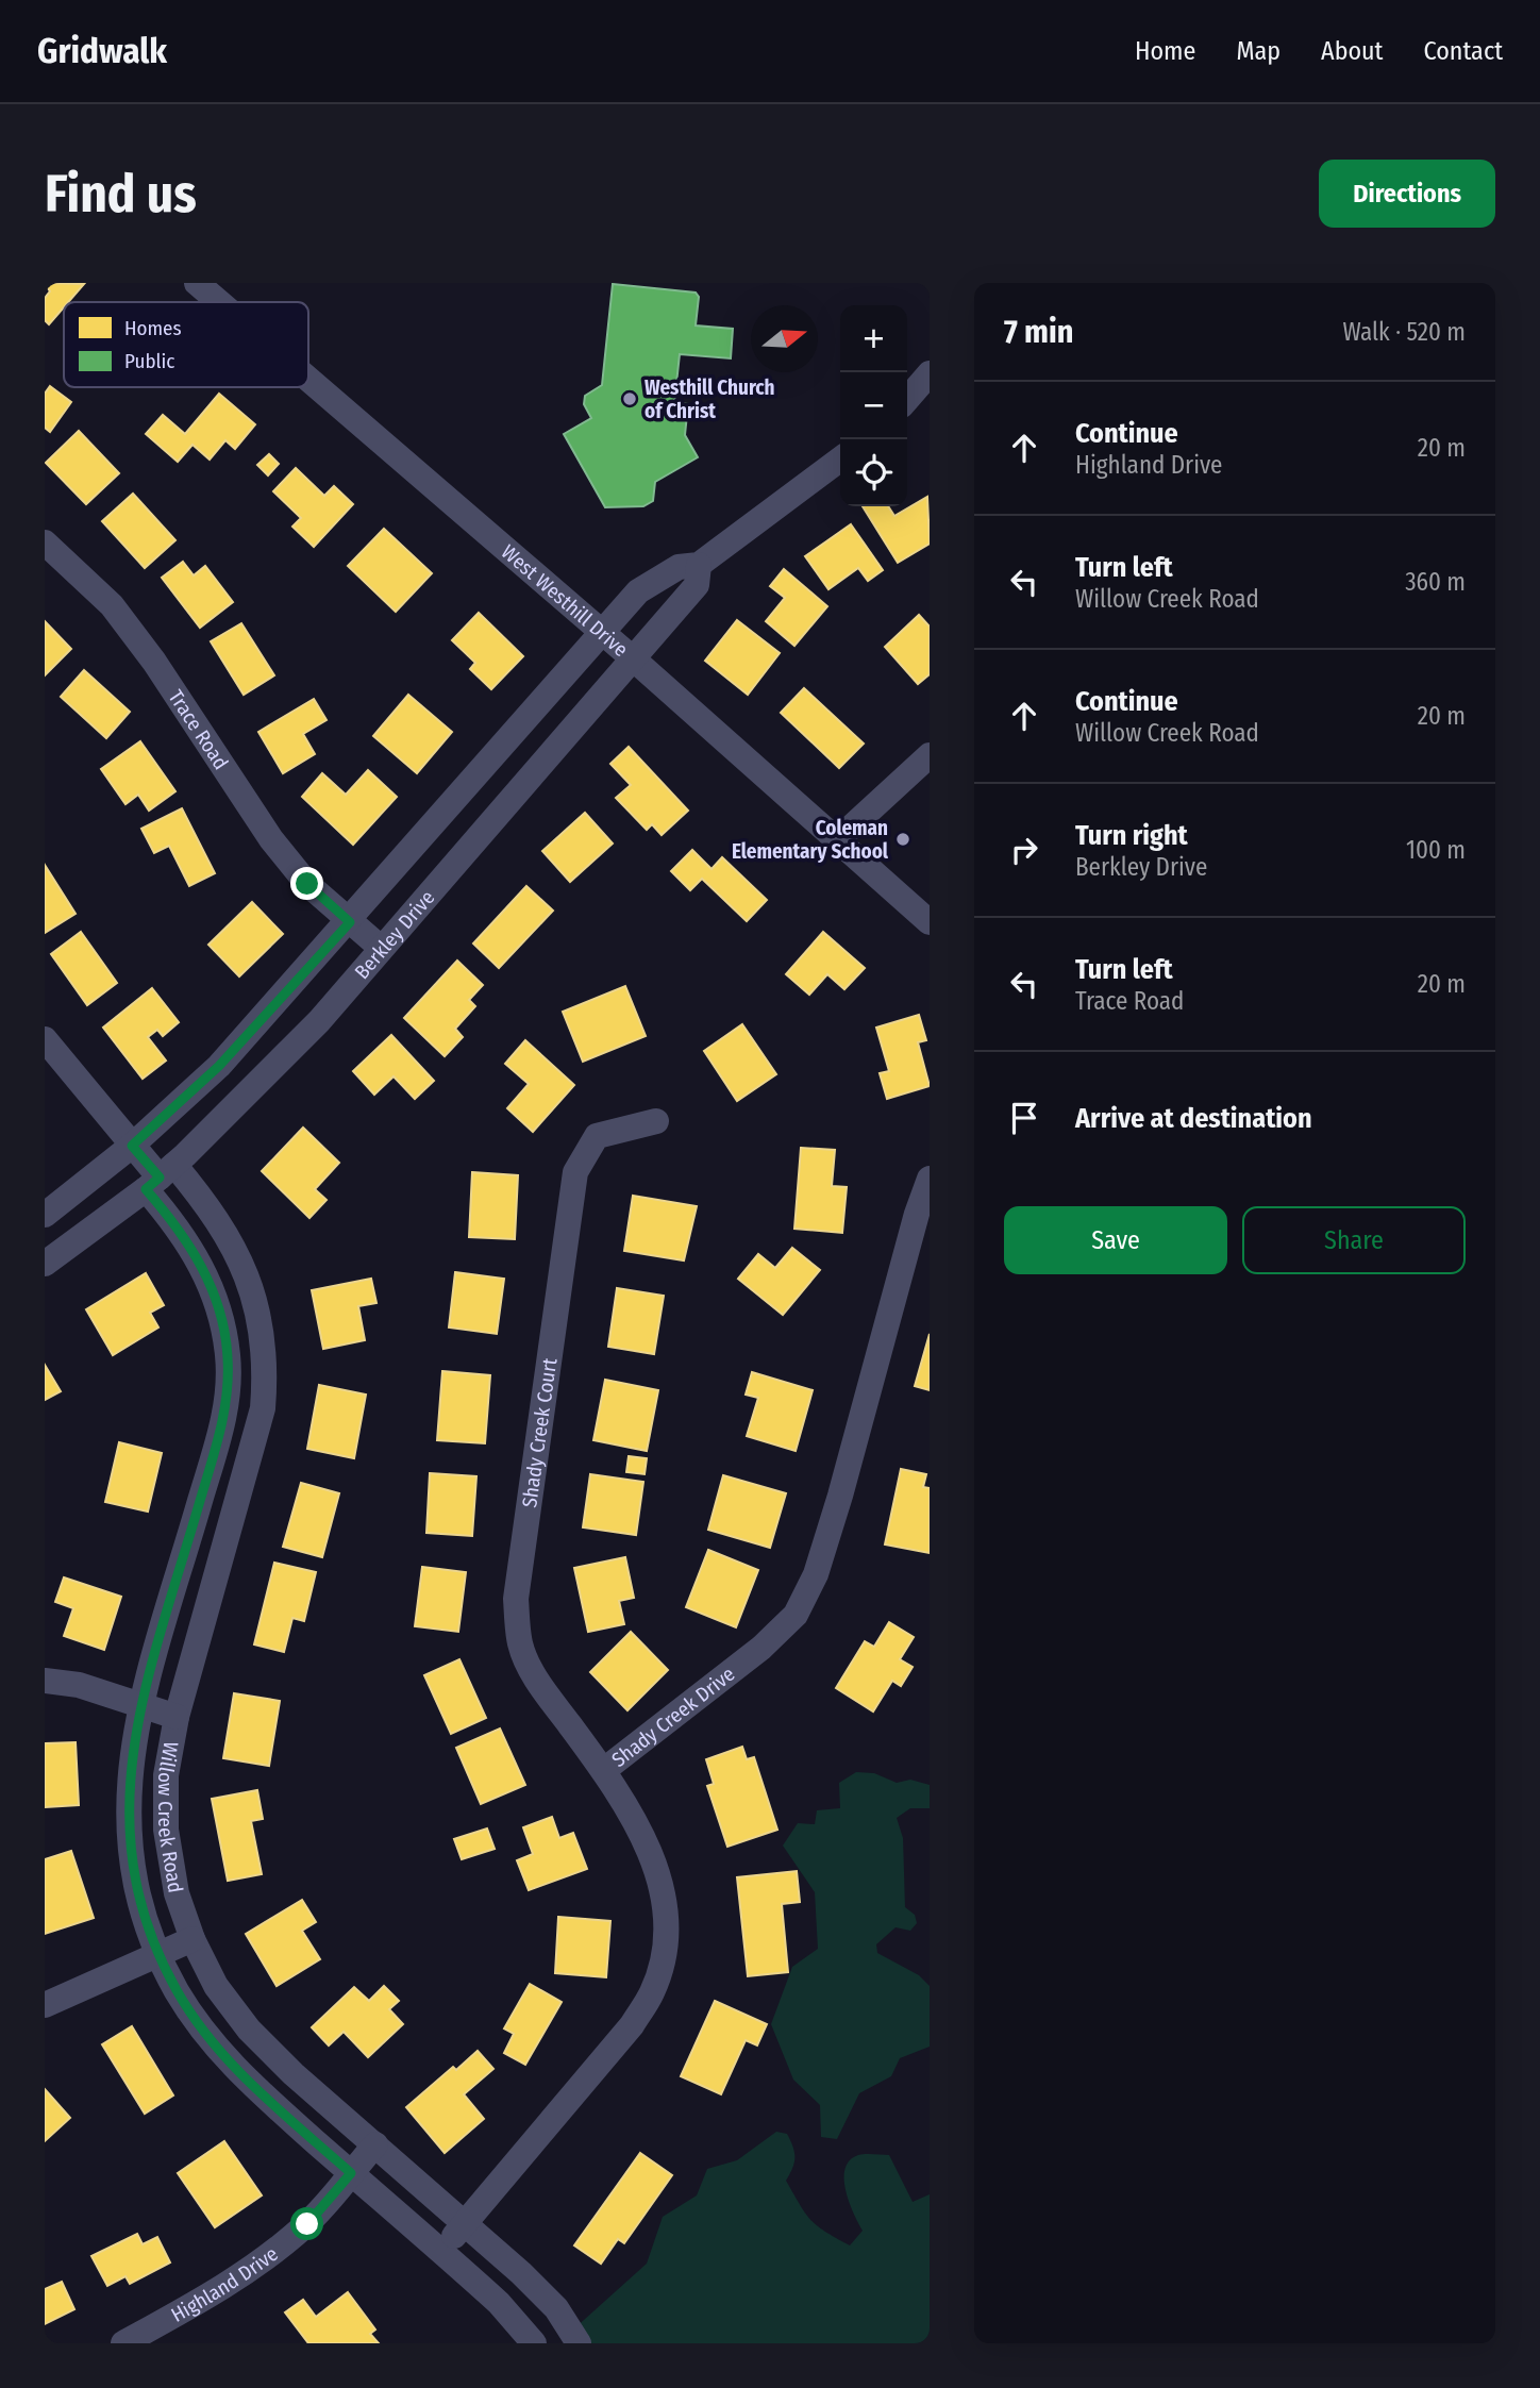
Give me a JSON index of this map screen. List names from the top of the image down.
{
  "streets": {
    "street": [
      "West Westhill Drive",
      "Trace Road",
      "Berkley Drive",
      "Shady Creek Court",
      "Shady Creek Drive",
      "Willow Creek Road",
      "Highland Drive"
    ]
  },
  "crossings": [
    ["West Westhill Drive", "Berkley Drive"],
    ["Trace Road", "Berkley Drive"],
    ["Berkley Drive", "Willow Creek Road"],
    ["Shady Creek Court", "Shady Creek Drive"],
    ["Shady Creek Drive", "Willow Creek Road"],
    ["Willow Creek Road", "Highland Drive"]
  ],
  "places": ["Westhill Church of Christ", "Coleman Elementary School"],
  "legend": ["Homes", "Public"],
  "north": "right",
  "page": {
    "header": "Gridwalk",
    "nav": [
      "Home",
      "Map",
      "About",
      "Contact"
    ],
    "buttons": [
      "Directions",
      ["Save", "Share"]
    ],
    "title": "Find us",
    "heading": ["7 min", "Walk · 520 m"],
    "map_buttons": ["+", "−"],
    "list": [
      ["Continue", "Highland Drive", "20 m"],
      ["Turn left", "Willow Creek Road", "360 m"],
      ["Continue", "Willow Creek Road", "20 m"],
      ["Turn right", "Berkley Drive", "100 m"],
      ["Turn left", "Trace Road", "20 m"],
      "Arrive at destination"
    ]
  }
}
